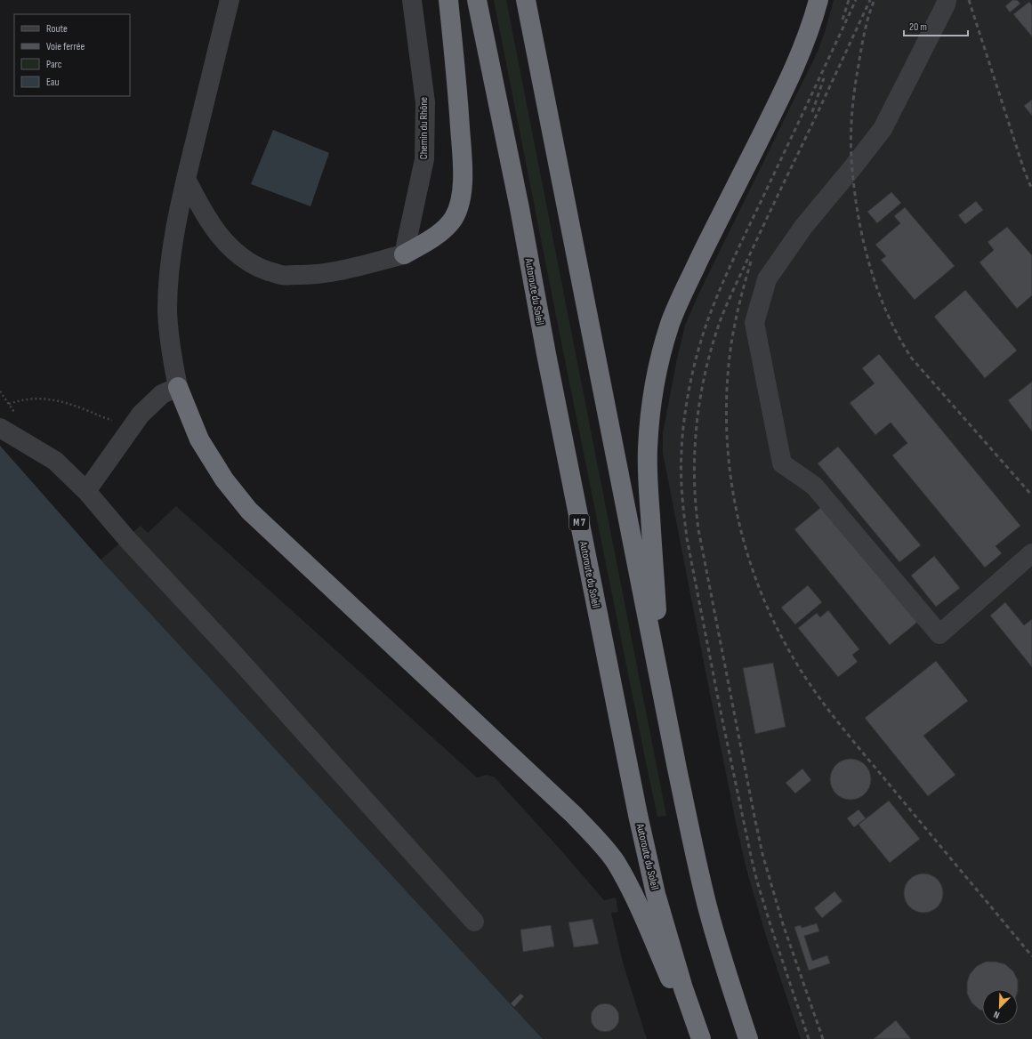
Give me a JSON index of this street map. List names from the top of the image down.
{
  "streets": {
    "highway": ["Autoroute du Soleil", "M 7"],
    "street": ["Chemin du Rhône"]
  },
  "legend": [
    "Route",
    "Voie ferrée",
    "Parc",
    "Eau"
  ],
  "scale_bar": "20 m",
  "north": "bottom left"
}
